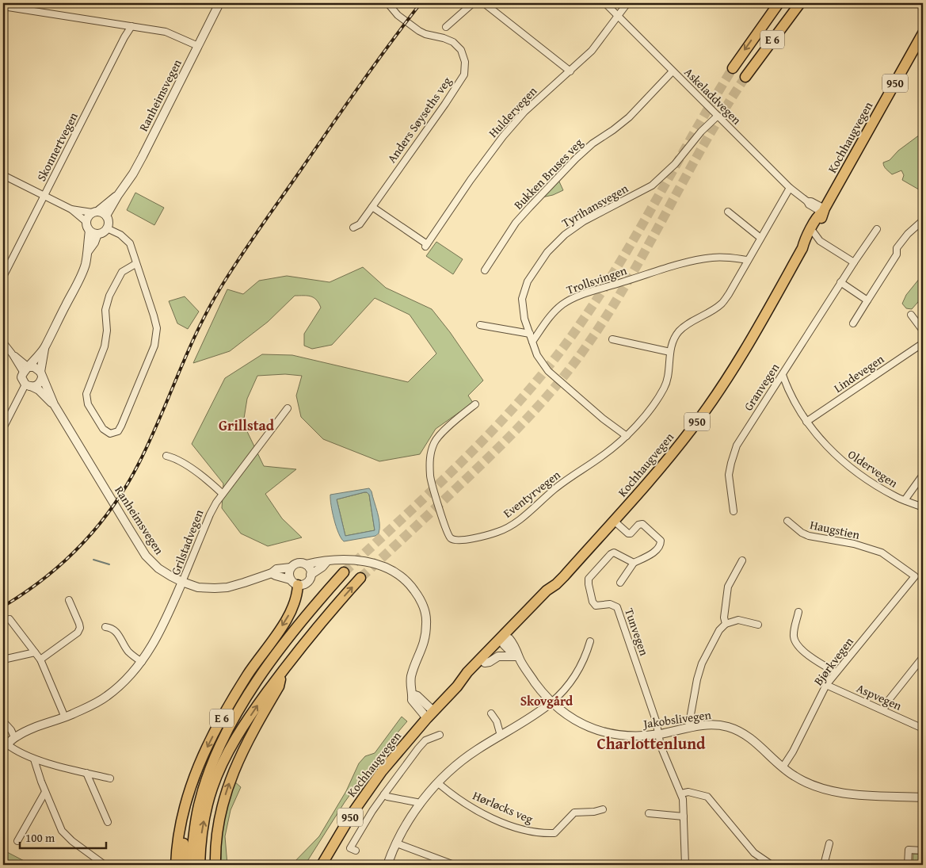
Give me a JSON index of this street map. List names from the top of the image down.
{
  "streets": {
    "main road": ["E 6", "950", "Kochhaugvegen"],
    "street": [
      "Ranheimsvegen",
      "Askeladdvegen",
      "Huldervegen",
      "Anders Søyseths veg",
      "Skonnertvegen",
      "Bukken Bruses veg",
      "Tyrihansvegen",
      "Trollsvingen",
      "Lindevegen",
      "Granvegen",
      "Oldervegen",
      "Eventyrvegen",
      "Haugstien",
      "Grilstadvegen",
      "Tunvegen",
      "Bjørkvegen",
      "Aspvegen",
      "Jakobslivegen",
      "Hørløcks veg"
    ]
  },
  "crossings": [
    ["E 6", "Grilstadvegen"],
    ["Ranheimsvegen", "Grilstadvegen"],
    ["Askeladdvegen", "Huldervegen"],
    ["Askeladdvegen", "Kochhaugvegen"],
    ["Askeladdvegen", "Bukken Bruses veg"],
    ["Askeladdvegen", "Tyrihansvegen"],
    ["Askeladdvegen", "Eventyrvegen"],
    ["Huldervegen", "Anders Søyseths veg"],
    ["Kochhaugvegen", "Jakobslivegen"],
    ["Tyrihansvegen", "Trollsvingen"],
    ["Trollsvingen", "Eventyrvegen"],
    ["Lindevegen", "Oldervegen"],
    ["Granvegen", "Oldervegen"],
    ["Haugstien", "Bjørkvegen"],
    ["Tunvegen", "Jakobslivegen"],
    ["Bjørkvegen", "Aspvegen"],
    ["Bjørkvegen", "Jakobslivegen"]
  ],
  "districts": ["Grillstad", "Skovgård", "Charlottenlund"],
  "scale_bar": "100 m"
}
